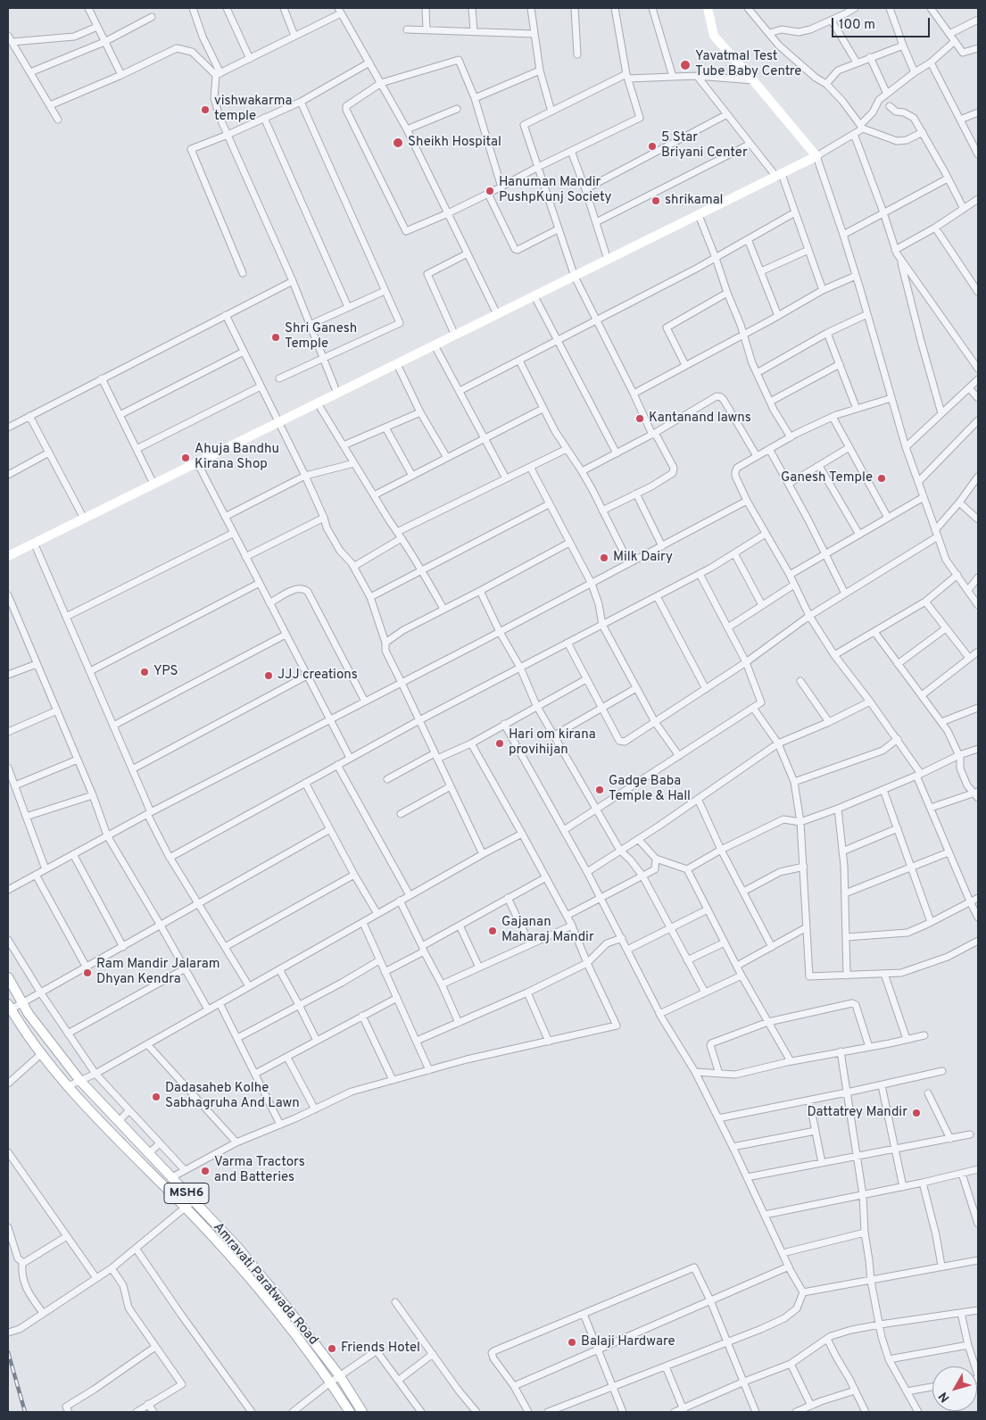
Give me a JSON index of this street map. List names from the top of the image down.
{
  "streets": {
    "main road": ["MSH6", "Amravati Paratwada Road"]
  },
  "places": [
    "Yavatmal Test Tube Baby Centre",
    "vishwakarma temple",
    "Sheikh Hospital",
    "5 Star Briyani Center",
    "Hanuman Mandir PushpKunj Society",
    "shrikamal",
    "Shri Ganesh Temple",
    "Kantanand lawns",
    "Ahuja Bandhu Kirana Shop",
    "Ganesh Temple",
    "Milk Dairy",
    "YPS",
    "JJJ creations",
    "Hari om kirana provihijan",
    "Gadge Baba Temple & Hall",
    "Gajanan Maharaj Mandir",
    "Ram Mandir Jalaram Dhyan Kendra",
    "Dadasaheb Kolhe Sabhagruha And Lawn",
    "Dattatrey Mandir",
    "Varma Tractors and Batteries",
    "Balaji Hardware",
    "Friends Hotel"
  ],
  "scale_bar": "100 m",
  "north": "bottom left"
}
